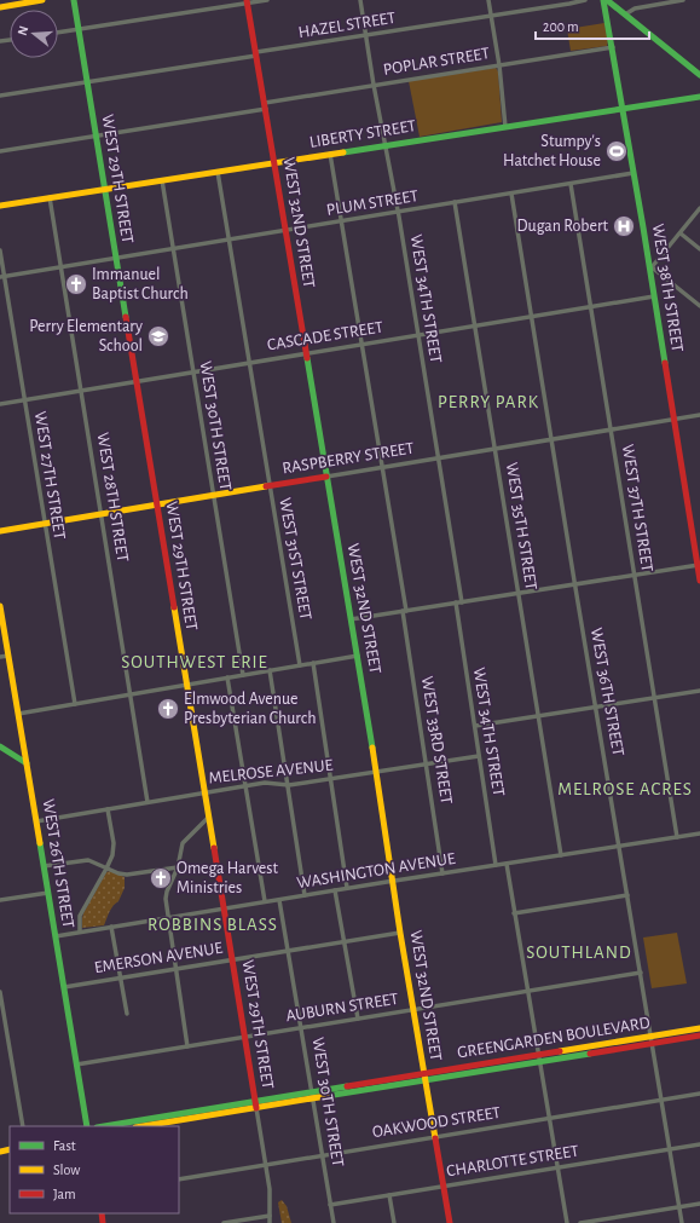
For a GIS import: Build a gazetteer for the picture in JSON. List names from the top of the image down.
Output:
{
  "streets": {
    "street": [
      "HAZEL STREET",
      "POPLAR STREET",
      "LIBERTY STREET",
      "WEST 29TH STREET",
      "PLUM STREET",
      "WEST 32ND STREET",
      "WEST 38TH STREET",
      "WEST 34TH STREET",
      "CASCADE STREET",
      "WEST 30TH STREET",
      "RASPBERRY STREET",
      "WEST 27TH STREET",
      "WEST 28TH STREET",
      "WEST 37TH STREET",
      "WEST 35TH STREET",
      "WEST 31ST STREET",
      "WEST 36TH STREET",
      "WEST 33RD STREET",
      "MELROSE AVENUE",
      "WEST 26TH STREET",
      "WASHINGTON AVENUE",
      "EMERSON AVENUE",
      "AUBURN STREET",
      "GREENGARDEN BOULEVARD",
      "OAKWOOD STREET",
      "CHARLOTTE STREET"
    ]
  },
  "crossings": [
    ["HAZEL STREET", "WEST 29TH STREET"],
    ["HAZEL STREET", "WEST 32ND STREET"],
    ["HAZEL STREET", "WEST 34TH STREET"],
    ["POPLAR STREET", "WEST 29TH STREET"],
    ["POPLAR STREET", "WEST 32ND STREET"],
    ["POPLAR STREET", "WEST 38TH STREET"],
    ["POPLAR STREET", "WEST 34TH STREET"],
    ["LIBERTY STREET", "WEST 29TH STREET"],
    ["LIBERTY STREET", "WEST 32ND STREET"],
    ["LIBERTY STREET", "WEST 38TH STREET"],
    ["LIBERTY STREET", "WEST 34TH STREET"],
    ["LIBERTY STREET", "WEST 30TH STREET"],
    ["LIBERTY STREET", "WEST 28TH STREET"],
    ["LIBERTY STREET", "WEST 31ST STREET"],
    ["LIBERTY STREET", "WEST 33RD STREET"],
    ["WEST 29TH STREET", "PLUM STREET"],
    ["WEST 29TH STREET", "CASCADE STREET"],
    ["WEST 29TH STREET", "RASPBERRY STREET"],
    ["WEST 29TH STREET", "MELROSE AVENUE"],
    ["WEST 29TH STREET", "WASHINGTON AVENUE"],
    ["WEST 29TH STREET", "EMERSON AVENUE"],
    ["WEST 29TH STREET", "AUBURN STREET"],
    ["WEST 29TH STREET", "GREENGARDEN BOULEVARD"],
    ["WEST 29TH STREET", "OAKWOOD STREET"],
    ["PLUM STREET", "WEST 32ND STREET"],
    ["PLUM STREET", "WEST 38TH STREET"],
    ["PLUM STREET", "WEST 34TH STREET"],
    ["PLUM STREET", "WEST 30TH STREET"],
    ["PLUM STREET", "WEST 27TH STREET"],
    ["PLUM STREET", "WEST 28TH STREET"],
    ["PLUM STREET", "WEST 37TH STREET"],
    ["PLUM STREET", "WEST 35TH STREET"],
    ["PLUM STREET", "WEST 31ST STREET"],
    ["PLUM STREET", "WEST 36TH STREET"],
    ["PLUM STREET", "WEST 33RD STREET"],
    ["WEST 32ND STREET", "CASCADE STREET"],
    ["WEST 32ND STREET", "RASPBERRY STREET"],
    ["WEST 32ND STREET", "MELROSE AVENUE"],
    ["WEST 32ND STREET", "WASHINGTON AVENUE"],
    ["WEST 32ND STREET", "EMERSON AVENUE"],
    ["WEST 32ND STREET", "AUBURN STREET"],
    ["WEST 32ND STREET", "GREENGARDEN BOULEVARD"],
    ["WEST 32ND STREET", "OAKWOOD STREET"],
    ["WEST 32ND STREET", "CHARLOTTE STREET"],
    ["WEST 38TH STREET", "CASCADE STREET"],
    ["WEST 38TH STREET", "RASPBERRY STREET"],
    ["WEST 34TH STREET", "CASCADE STREET"],
    ["WEST 34TH STREET", "RASPBERRY STREET"],
    ["WEST 34TH STREET", "MELROSE AVENUE"],
    ["WEST 34TH STREET", "WASHINGTON AVENUE"],
    ["CASCADE STREET", "WEST 30TH STREET"],
    ["CASCADE STREET", "WEST 27TH STREET"],
    ["CASCADE STREET", "WEST 28TH STREET"],
    ["CASCADE STREET", "WEST 37TH STREET"],
    ["CASCADE STREET", "WEST 35TH STREET"],
    ["CASCADE STREET", "WEST 31ST STREET"],
    ["CASCADE STREET", "WEST 36TH STREET"],
    ["CASCADE STREET", "WEST 33RD STREET"],
    ["WEST 30TH STREET", "RASPBERRY STREET"],
    ["WEST 30TH STREET", "WASHINGTON AVENUE"],
    ["WEST 30TH STREET", "EMERSON AVENUE"],
    ["WEST 30TH STREET", "AUBURN STREET"],
    ["WEST 30TH STREET", "GREENGARDEN BOULEVARD"],
    ["WEST 30TH STREET", "OAKWOOD STREET"],
    ["WEST 30TH STREET", "CHARLOTTE STREET"],
    ["RASPBERRY STREET", "WEST 27TH STREET"],
    ["RASPBERRY STREET", "WEST 28TH STREET"],
    ["RASPBERRY STREET", "WEST 37TH STREET"],
    ["RASPBERRY STREET", "WEST 35TH STREET"],
    ["RASPBERRY STREET", "WEST 31ST STREET"],
    ["RASPBERRY STREET", "WEST 36TH STREET"],
    ["RASPBERRY STREET", "WEST 33RD STREET"],
    ["WEST 28TH STREET", "MELROSE AVENUE"],
    ["WEST 37TH STREET", "WASHINGTON AVENUE"],
    ["WEST 35TH STREET", "WASHINGTON AVENUE"],
    ["WEST 36TH STREET", "WASHINGTON AVENUE"],
    ["WEST 36TH STREET", "AUBURN STREET"],
    ["WEST 36TH STREET", "GREENGARDEN BOULEVARD"],
    ["WEST 36TH STREET", "OAKWOOD STREET"],
    ["WEST 36TH STREET", "CHARLOTTE STREET"],
    ["WEST 33RD STREET", "MELROSE AVENUE"],
    ["WEST 33RD STREET", "WASHINGTON AVENUE"],
    ["MELROSE AVENUE", "WEST 26TH STREET"],
    ["WEST 26TH STREET", "WASHINGTON AVENUE"],
    ["WEST 26TH STREET", "EMERSON AVENUE"],
    ["WEST 26TH STREET", "AUBURN STREET"]
  ],
  "districts": [
    "PERRY PARK",
    "SOUTHWEST ERIE",
    "MELROSE ACRES",
    "ROBBINS BLASS",
    "SOUTHLAND"
  ],
  "places": {
    "sports": ["Stumpy's Hatchet House"],
    "hospital": ["Dugan Robert"],
    "church": ["Immanuel Baptist Church", "Elmwood Avenue Presbyterian Church", "Omega Harvest Ministries"],
    "school or university": ["Perry Elementary School"]
  },
  "legend": ["Fast", "Slow", "Jam"],
  "scale_bar": "200 m",
  "north": "left"
}
